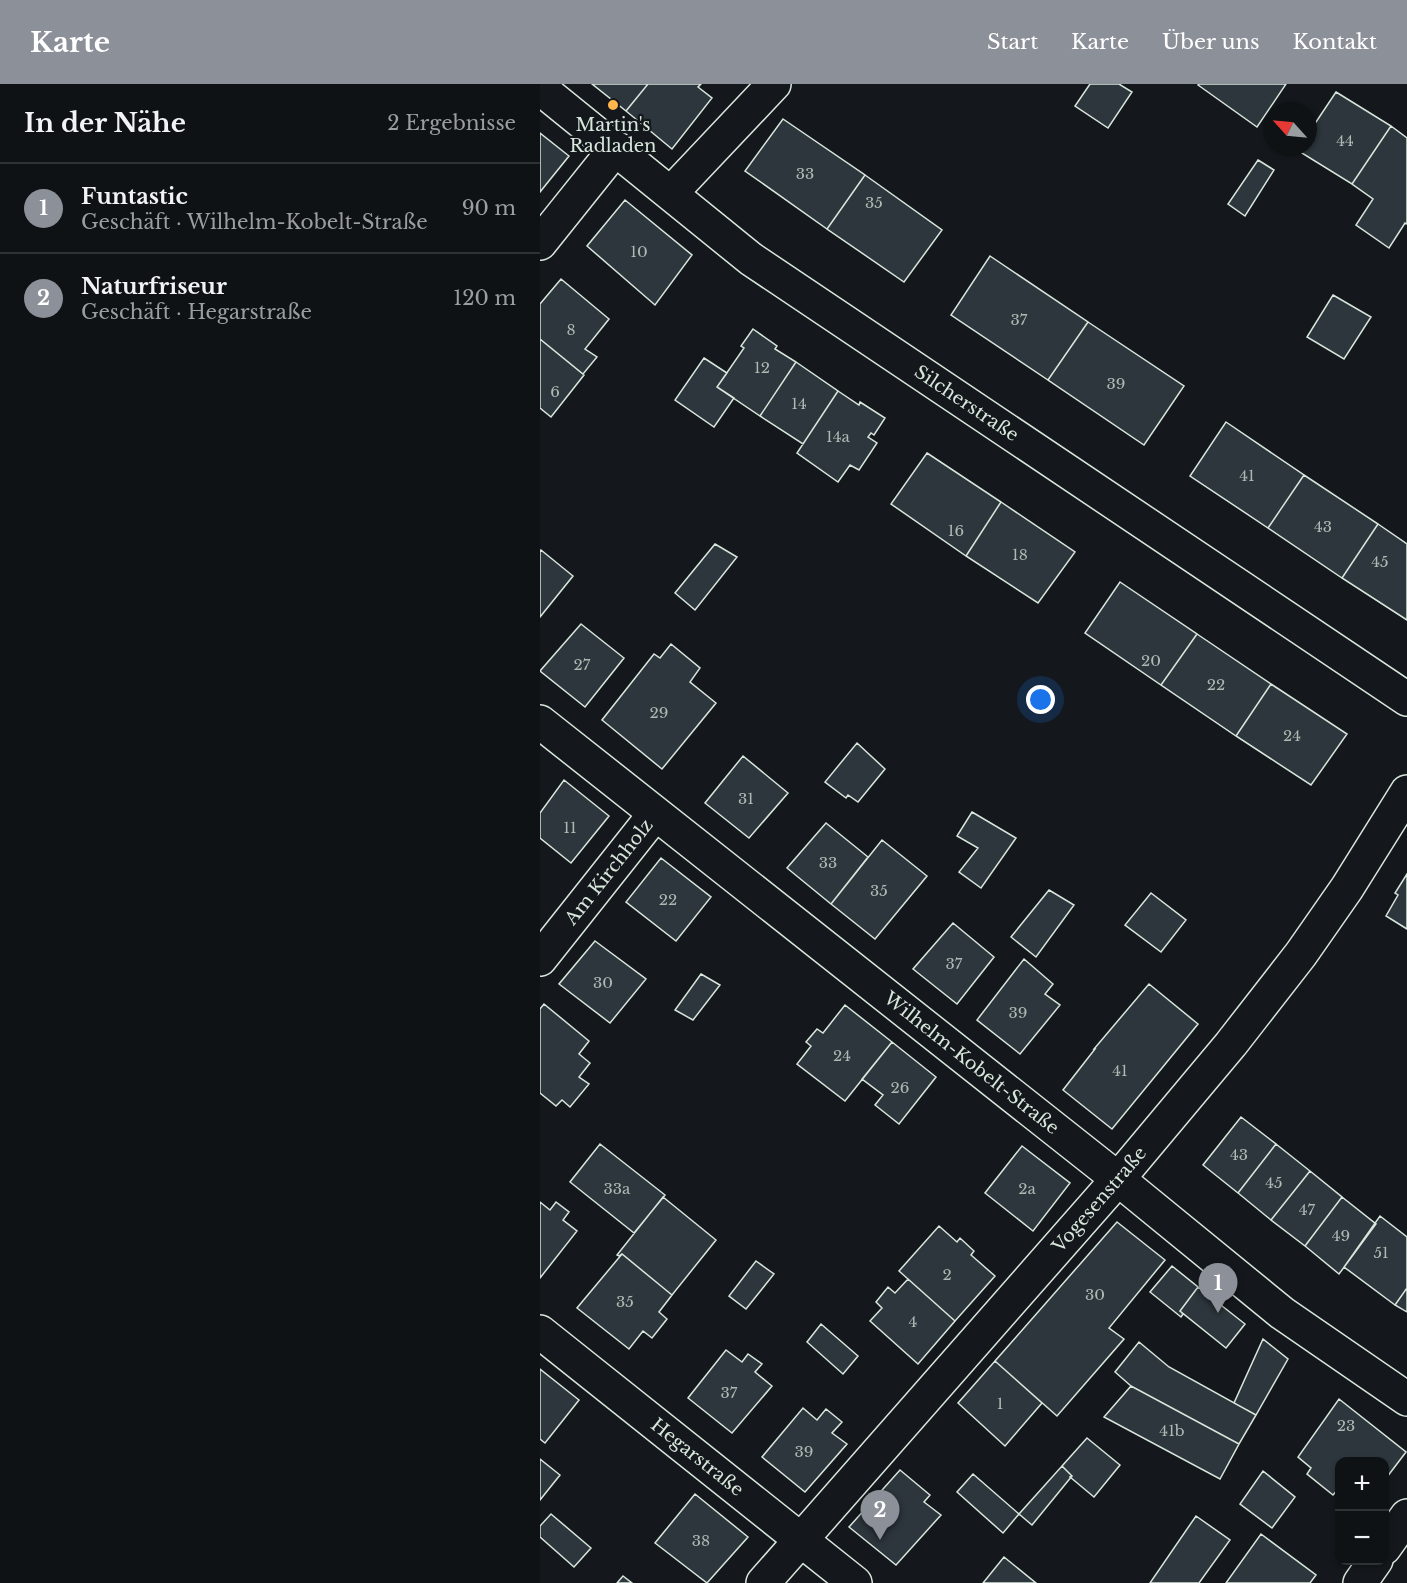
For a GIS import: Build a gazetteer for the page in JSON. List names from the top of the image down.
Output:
{
  "streets": {
    "street": [
      "Silcherstraße",
      "Am Kirchholz",
      "Wilhelm-Kobelt-Straße",
      "Vogesenstraße",
      "Hegarstraße"
    ]
  },
  "crossings": [
    ["Am Kirchholz", "Wilhelm-Kobelt-Straße"],
    ["Wilhelm-Kobelt-Straße", "Vogesenstraße"],
    ["Vogesenstraße", "Hegarstraße"]
  ],
  "places": ["Martin's Radladen"],
  "house_numbers": [
    "44",
    "33",
    "35",
    "10",
    "37",
    "8",
    "12",
    "39",
    "6",
    "14",
    "14a",
    "41",
    "43",
    "16",
    "18",
    "45",
    "20",
    "27",
    "22",
    "29",
    "24",
    "31",
    "11",
    "33",
    "35",
    "22",
    "37",
    "30",
    "39",
    "24",
    "41",
    "26",
    "43",
    "45",
    "33a",
    "2a",
    "47",
    "49",
    "51",
    "2",
    "30",
    "35",
    "4",
    "37",
    "1",
    "23",
    "41b",
    "39",
    "38"
  ],
  "north": "top left",
  "page": {
    "header": "Karte",
    "nav": [
      "Start",
      "Karte",
      "Über uns",
      "Kontakt"
    ],
    "heading": ["In der Nähe", "2 Ergebnisse"],
    "list": [
      {
        "mark": "1",
        "name": "Funtastic",
        "note": "Geschäft · Wilhelm-Kobelt-Straße",
        "value": "90 m"
      },
      {
        "mark": "2",
        "name": "Naturfriseur",
        "note": "Geschäft · Hegarstraße",
        "value": "120 m"
      }
    ],
    "pins": ["1", "2"],
    "map_buttons": ["+", "−"]
  }
}
